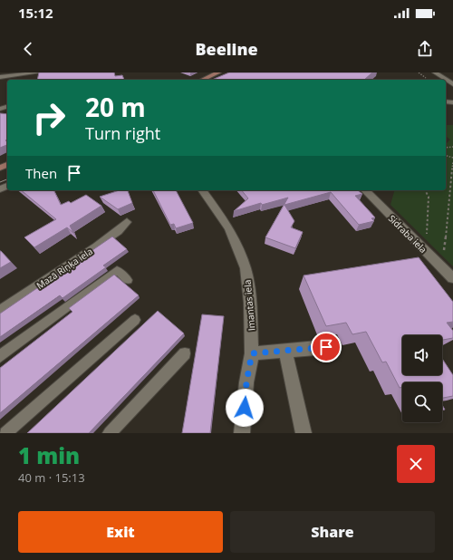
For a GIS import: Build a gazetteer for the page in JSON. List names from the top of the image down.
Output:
{
  "streets": {
    "street": ["Sidraba iela", "Mazā Riņķa iela", "Imantas iela"]
  },
  "page": {
    "status": "15:12",
    "header": "Beeline",
    "turn": ["20 m", "Turn right"],
    "then": "Then",
    "heading": ["1 min", "40 m · 15:13"],
    "buttons": ["Exit", "Share"]
  }
}
